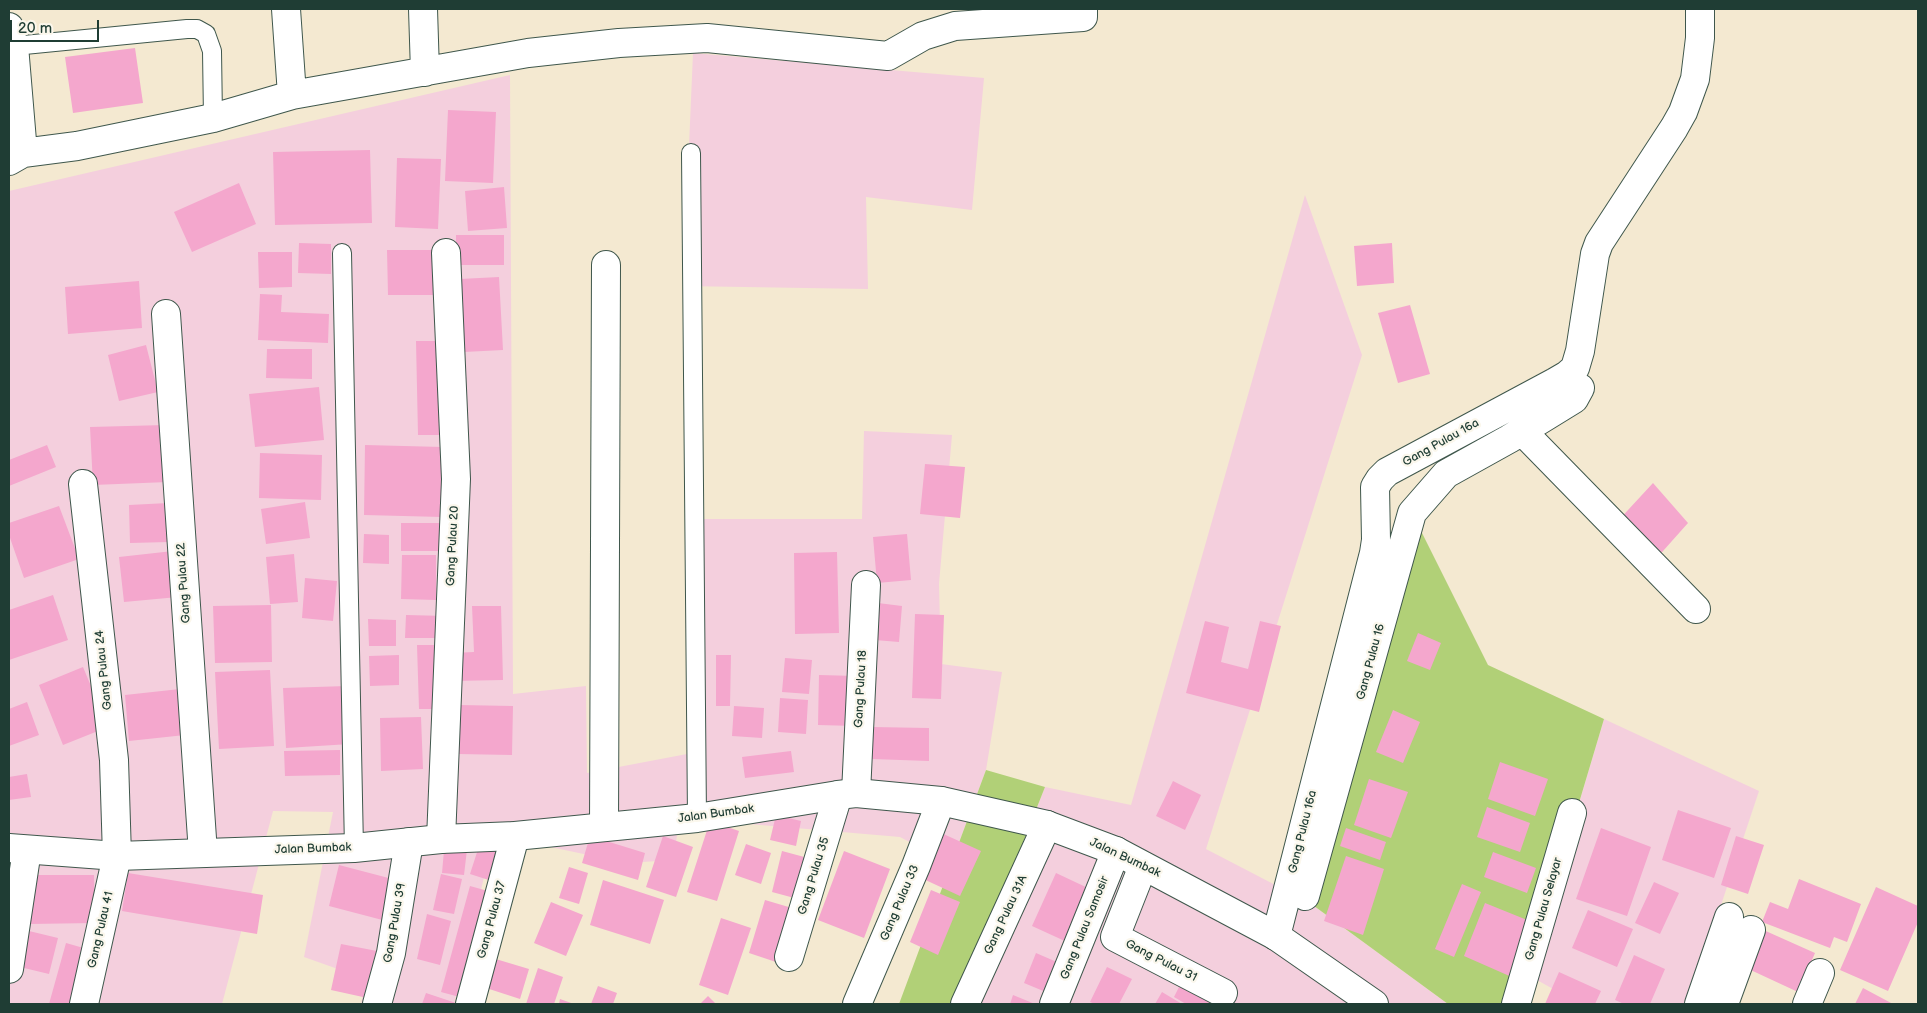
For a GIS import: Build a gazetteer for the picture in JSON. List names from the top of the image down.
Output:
{
  "streets": {
    "street": [
      "Gang Pulau 16a",
      "Gang Pulau 20",
      "Gang Pulau 22",
      "Gang Pulau 16",
      "Gang Pulau 24",
      "Gang Pulau 18",
      "Jalan Bumbak",
      "Gang Pulau 35",
      "Gang Pulau 33",
      "Gang Pulau Selayar",
      "Gang Pulau 31A",
      "Gang Pulau 37",
      "Gang Pulau 39",
      "Gang Pulau Samosir",
      "Gang Pulau 41",
      "Gang Pulau 31"
    ]
  },
  "crossings": [
    ["Gang Pulau 16a", "Gang Pulau 16"],
    ["Gang Pulau 16a", "Jalan Bumbak"],
    ["Gang Pulau 20", "Jalan Bumbak"],
    ["Gang Pulau 22", "Jalan Bumbak"],
    ["Gang Pulau 16", "Jalan Bumbak"],
    ["Gang Pulau 24", "Jalan Bumbak"],
    ["Gang Pulau 24", "Gang Pulau 41"],
    ["Gang Pulau 18", "Jalan Bumbak"],
    ["Gang Pulau 18", "Gang Pulau 35"],
    ["Jalan Bumbak", "Gang Pulau 35"],
    ["Jalan Bumbak", "Gang Pulau 33"],
    ["Jalan Bumbak", "Gang Pulau 31A"],
    ["Jalan Bumbak", "Gang Pulau 37"],
    ["Jalan Bumbak", "Gang Pulau 39"],
    ["Jalan Bumbak", "Gang Pulau Samosir"],
    ["Jalan Bumbak", "Gang Pulau 41"],
    ["Jalan Bumbak", "Gang Pulau 31"]
  ],
  "scale_bar": "20 m"
}
